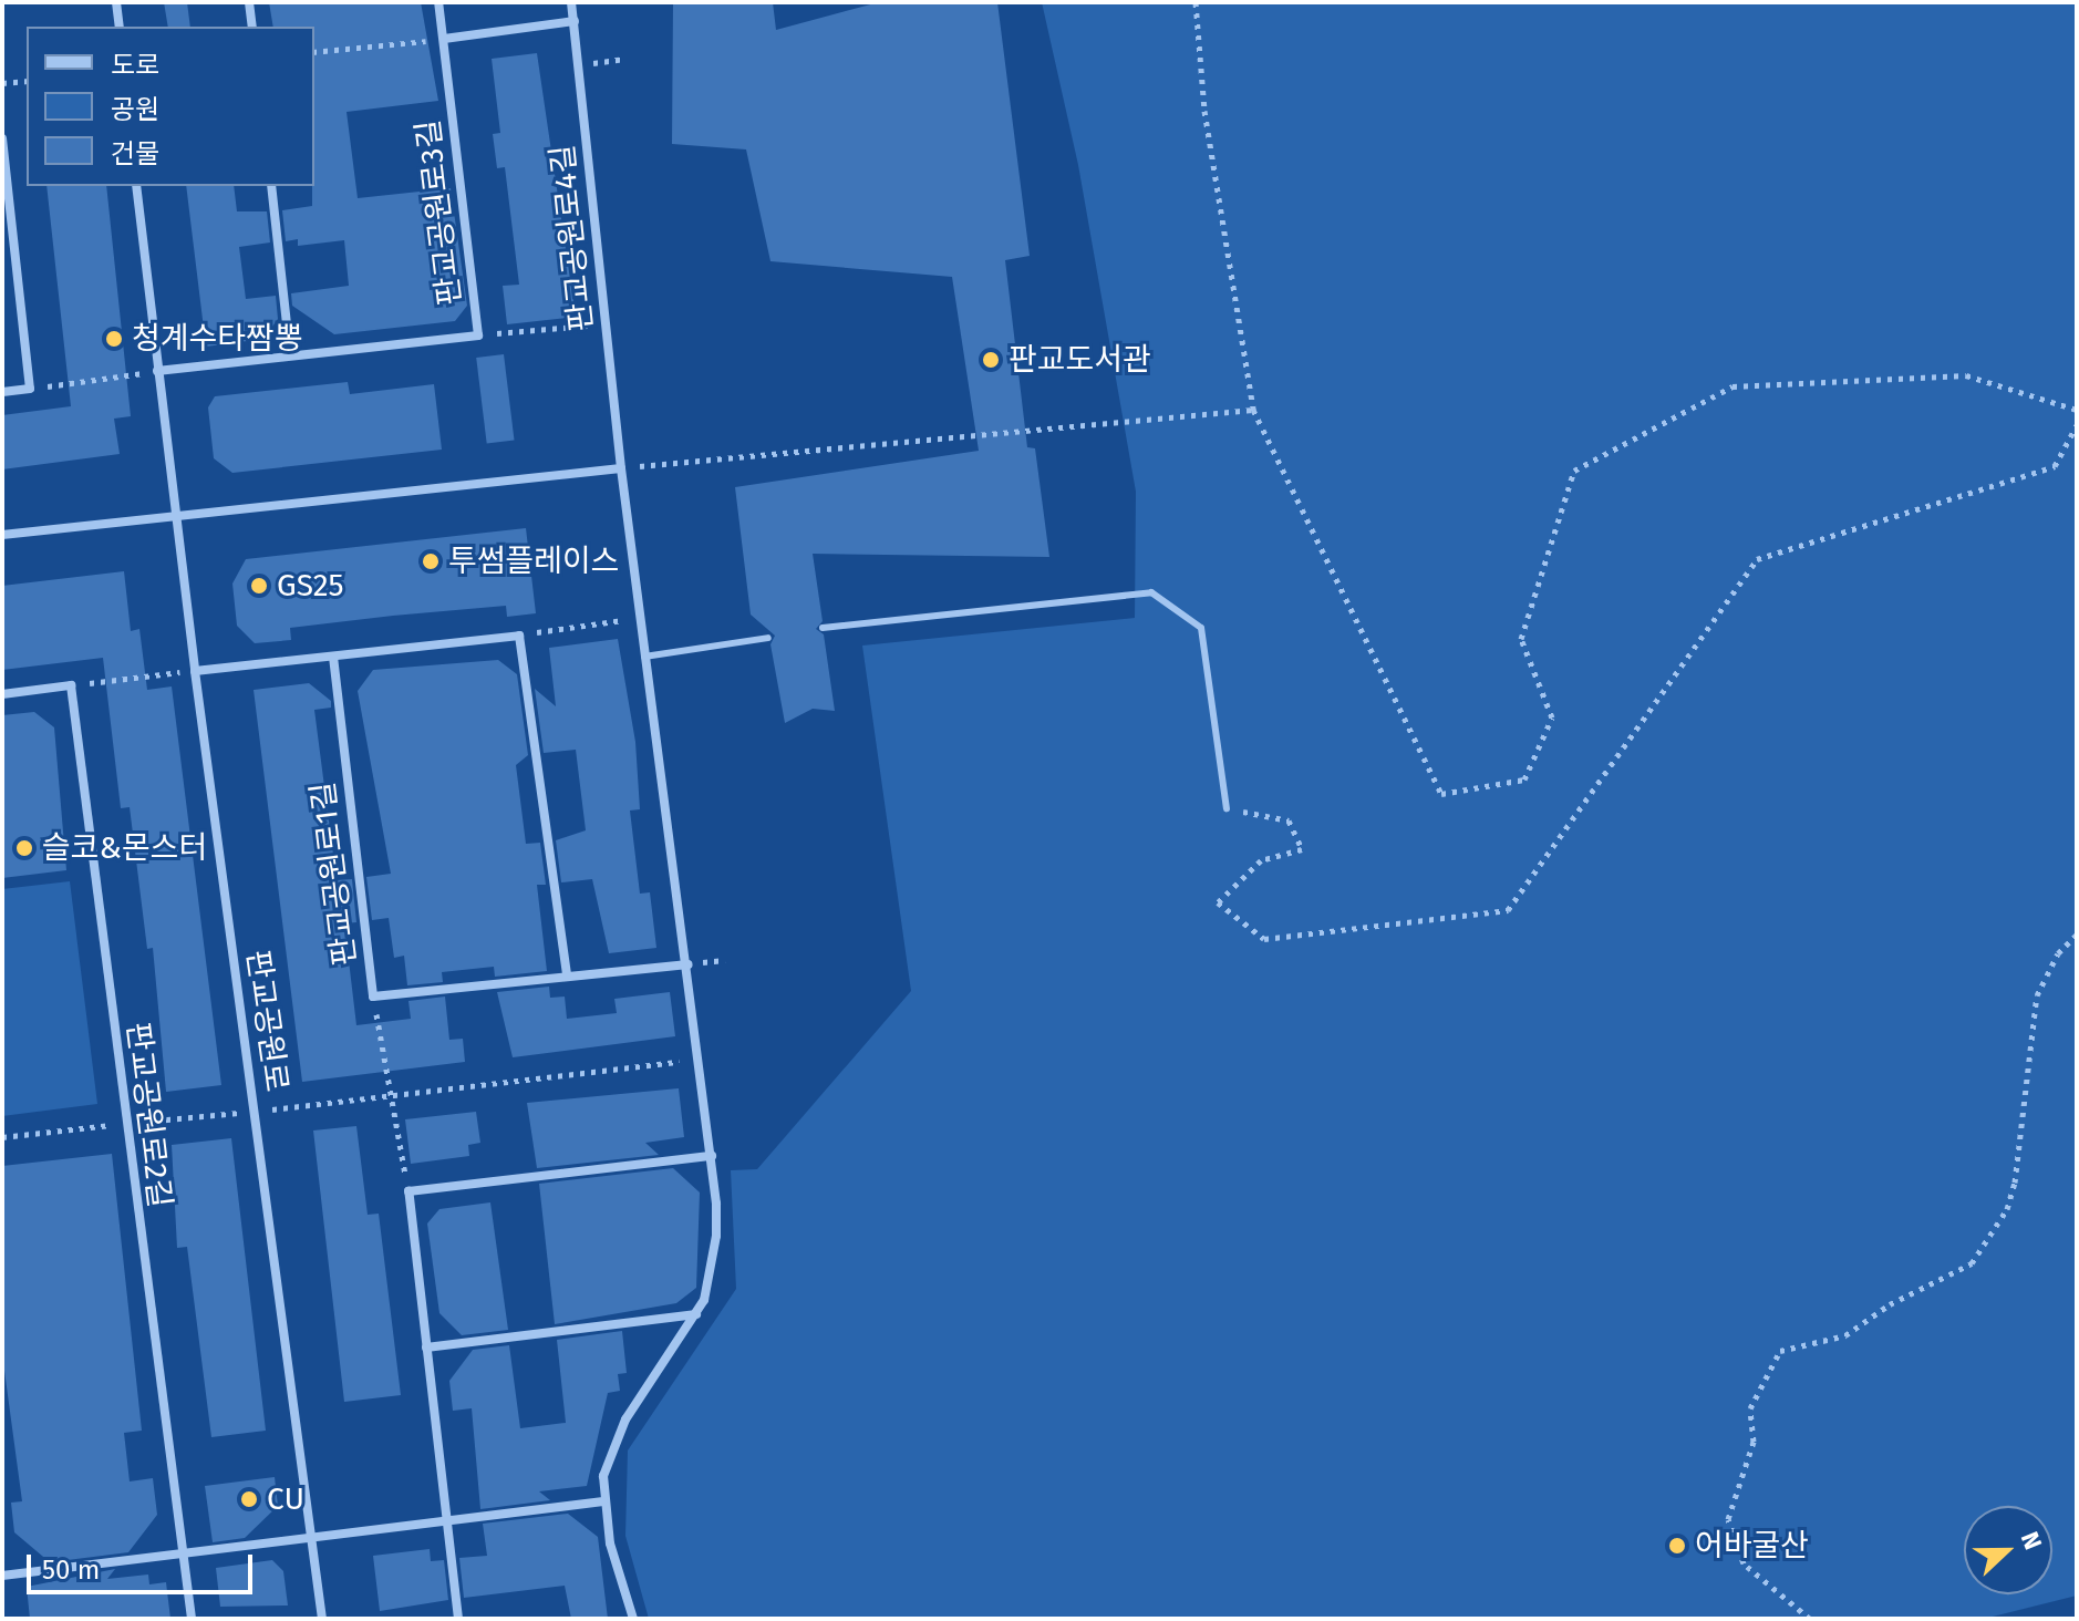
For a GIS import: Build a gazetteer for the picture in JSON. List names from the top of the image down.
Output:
{
  "streets": {
    "street": [
      "판교공원로3길",
      "판교공원로4길",
      "판교공원로1길",
      "판교공원로",
      "판교공원로2길"
    ]
  },
  "crossings": [
    ["판교공원로3길", "판교공원로"]
  ],
  "places": [
    "청계수타짬뽕",
    "판교도서관",
    "투썸플레이스",
    "GS25",
    "슬코&몬스터",
    "CU",
    "어바굴산"
  ],
  "legend": ["도로", "공원", "건물"],
  "scale_bar": "50 m",
  "north": "right"
}
